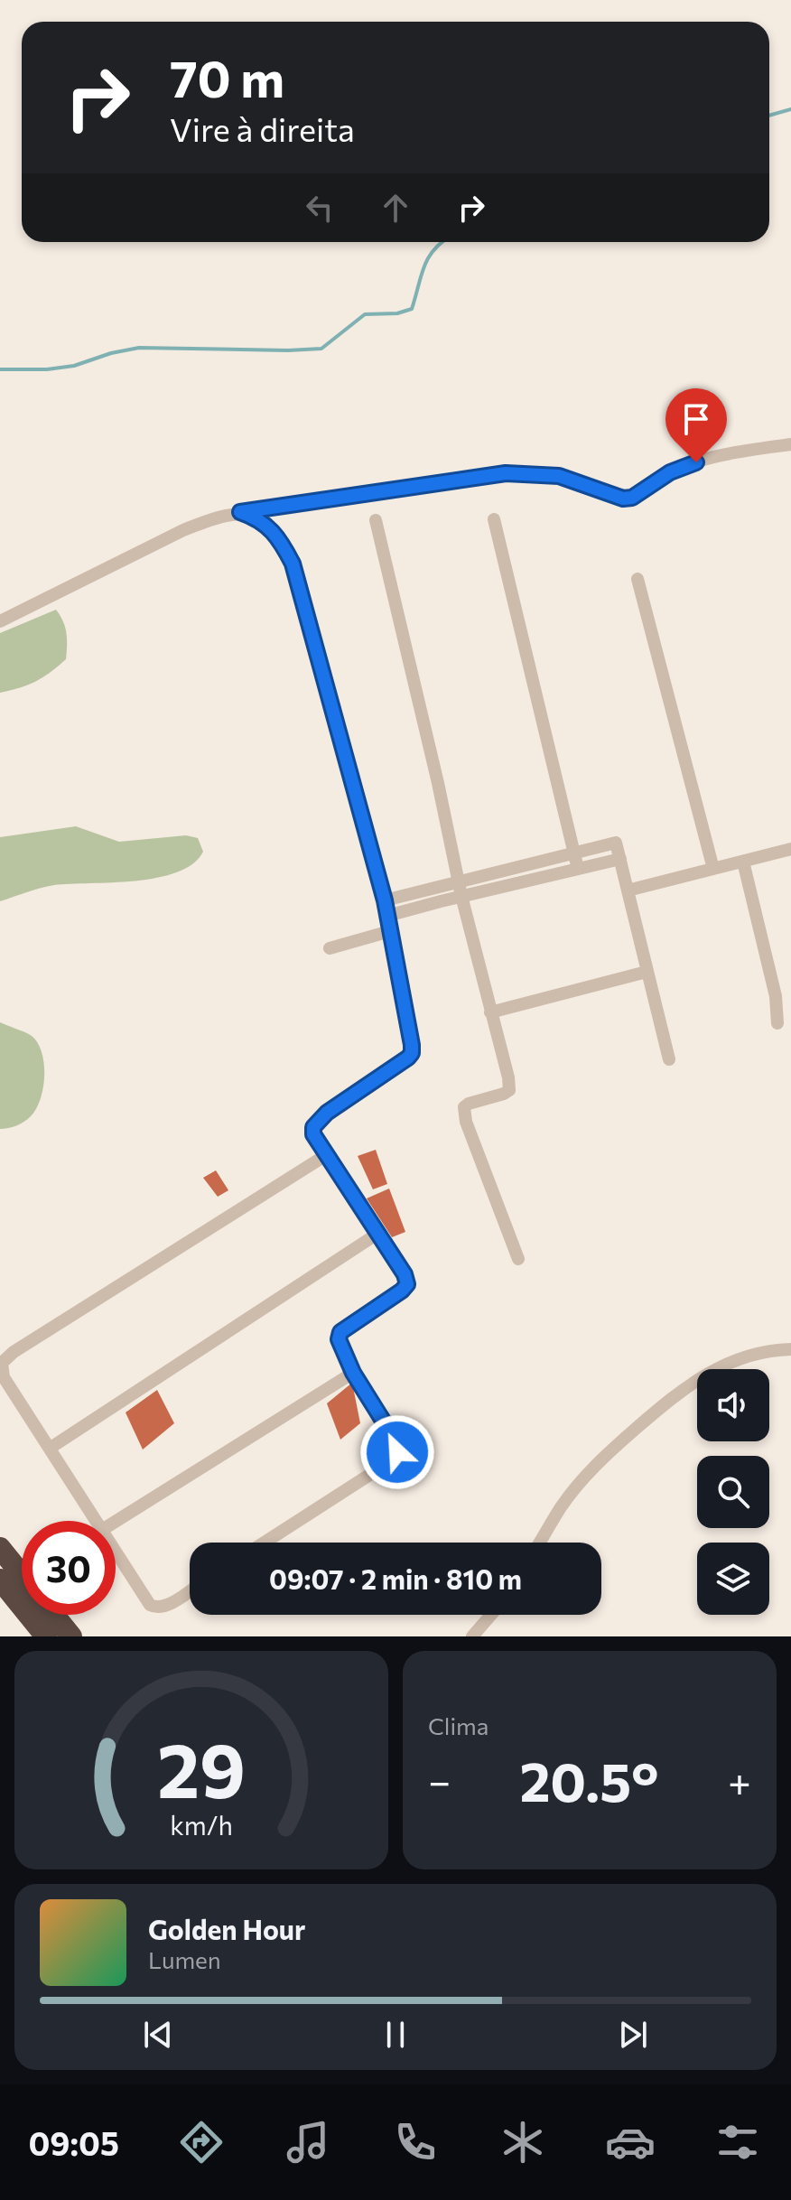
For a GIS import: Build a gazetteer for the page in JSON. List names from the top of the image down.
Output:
{
  "page": {
    "turn": ["70 m", "Vire à direita"],
    "limit": "30",
    "trip": "09:07 · 2 min · 810 m",
    "tile": "Clima",
    "heat": ["−", "20.5°", "+"],
    "song": ["Golden Hour", "Lumen"],
    "tabs": "09:05",
    "gauge": ["29", "km/h"]
  }
}
